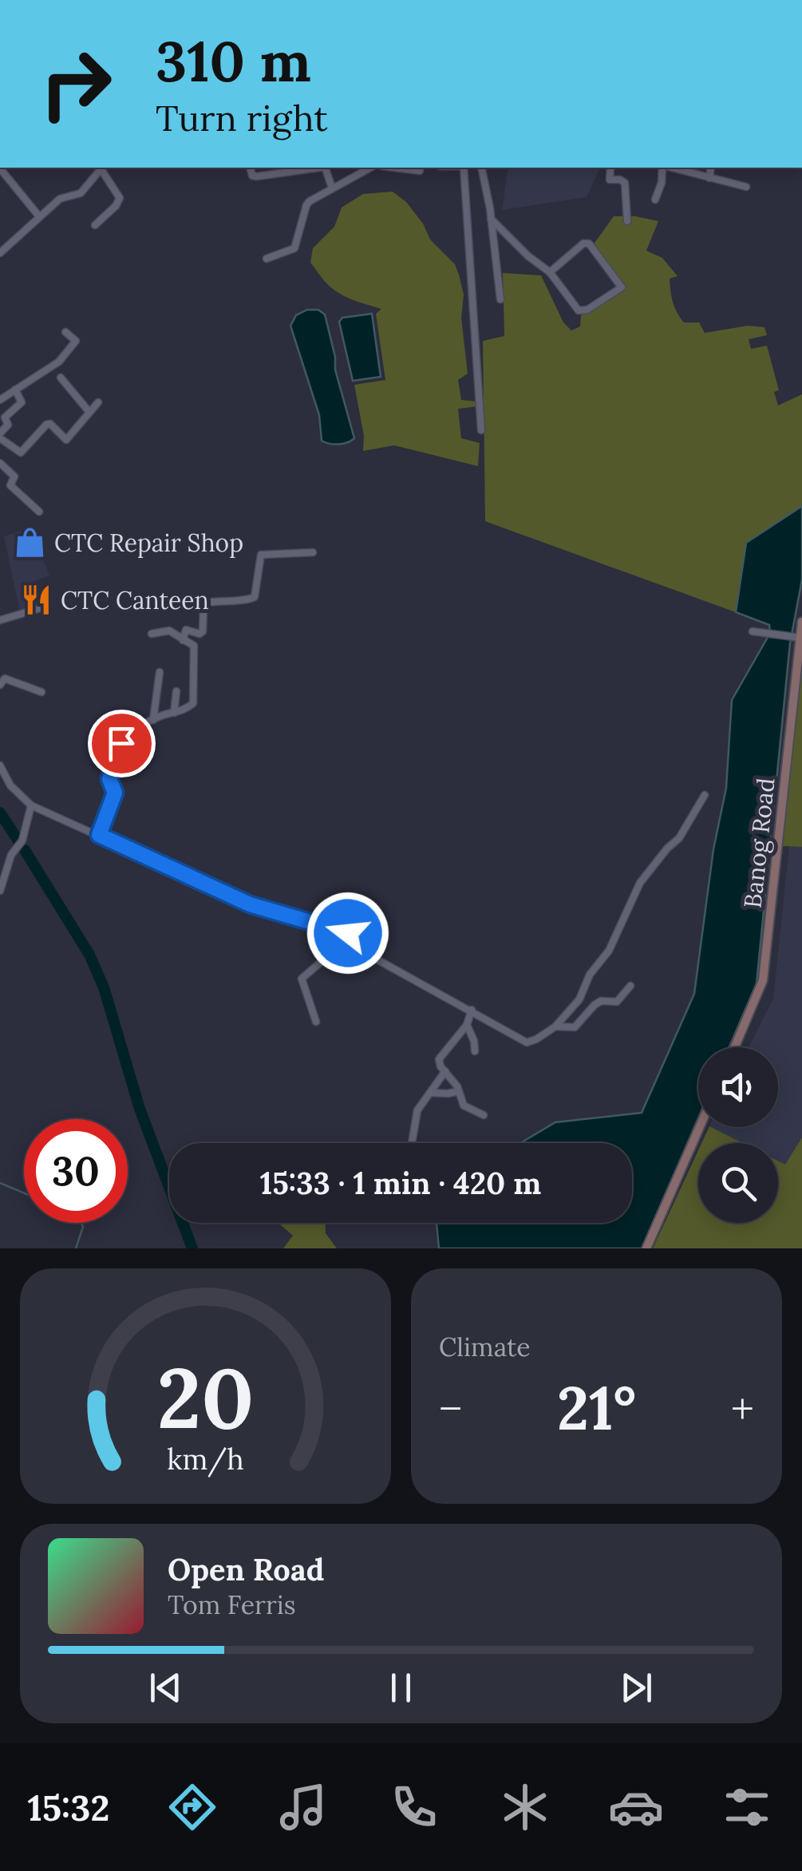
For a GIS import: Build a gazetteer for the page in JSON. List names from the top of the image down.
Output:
{
  "streets": {
    "street": ["Banog Road"]
  },
  "places": {
    "shop": ["CTC Repair Shop"],
    "restaurant": ["CTC Canteen"]
  },
  "page": {
    "turn": ["310 m", "Turn right"],
    "limit": "30",
    "trip": "15:33 · 1 min · 420 m",
    "tile": "Climate",
    "heat": ["−", "21°", "+"],
    "song": ["Open Road", "Tom Ferris"],
    "tabs": "15:32",
    "gauge": ["20", "km/h"]
  }
}
